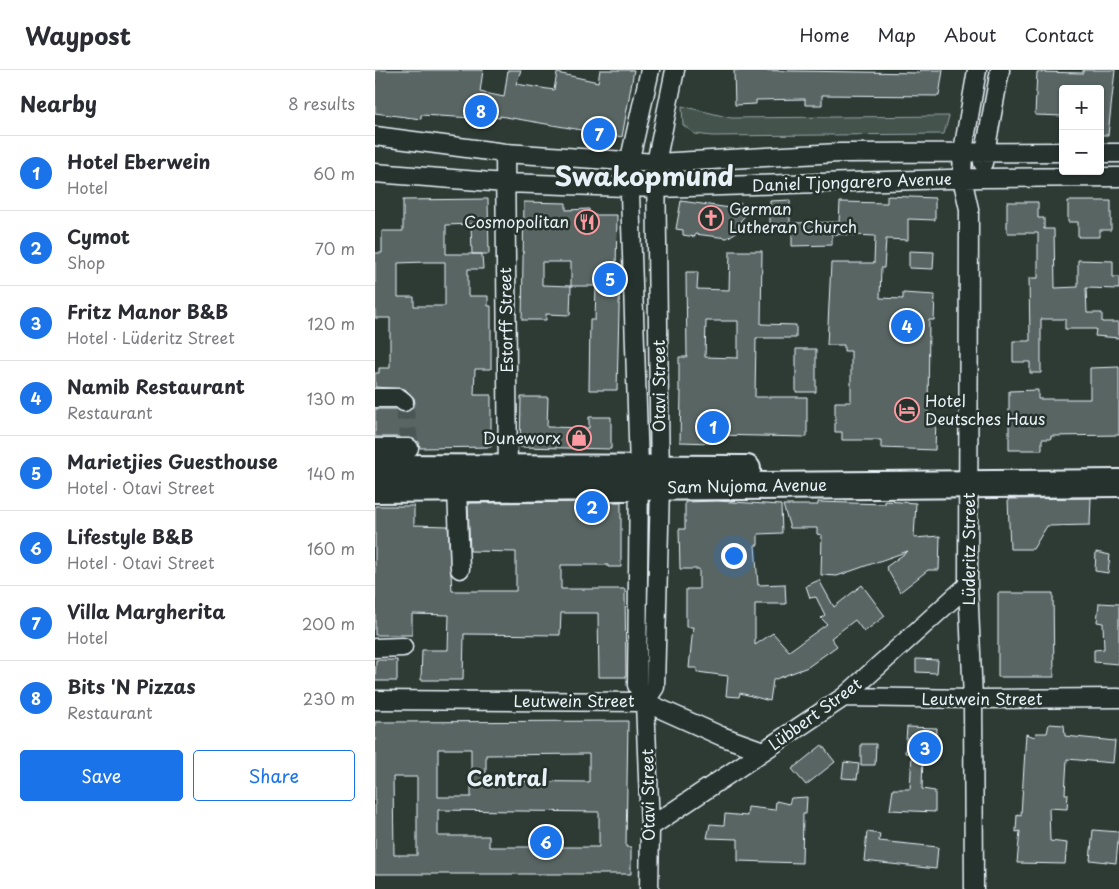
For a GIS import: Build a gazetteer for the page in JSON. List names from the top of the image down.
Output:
{
  "streets": {
    "highway": ["Sam Nujoma Avenue"],
    "street": [
      "Daniel Tjongarero Avenue",
      "Estorff Street",
      "Otavi Street",
      "Lüderitz Street",
      "Leutwein Street",
      "Lübbert Street"
    ]
  },
  "crossings": [
    ["Daniel Tjongarero Avenue", "Estorff Street"],
    ["Daniel Tjongarero Avenue", "Otavi Street"],
    ["Daniel Tjongarero Avenue", "Lüderitz Street"],
    ["Estorff Street", "Sam Nujoma Avenue"],
    ["Otavi Street", "Sam Nujoma Avenue"],
    ["Otavi Street", "Leutwein Street"],
    ["Otavi Street", "Lübbert Street"],
    ["Sam Nujoma Avenue", "Lüderitz Street"],
    ["Lüderitz Street", "Leutwein Street"],
    ["Lüderitz Street", "Lübbert Street"],
    ["Leutwein Street", "Lübbert Street"]
  ],
  "districts": ["Swakopmund", "Central"],
  "places": {
    "church": ["German Lutheran Church"],
    "restaurant": ["Cosmopolitan"],
    "hotel": ["Hotel Deutsches Haus"],
    "shop": ["Duneworx"]
  },
  "page": {
    "header": "Waypost",
    "nav": [
      "Home",
      "Map",
      "About",
      "Contact"
    ],
    "heading": ["Nearby", "8 results"],
    "map_buttons": ["+", "−"],
    "pins": [
      "8",
      "7",
      "5",
      "4",
      "1",
      "2",
      "3",
      "6"
    ],
    "list": [
      {
        "mark": "1",
        "name": "Hotel Eberwein",
        "note": "Hotel",
        "value": "60 m"
      },
      {
        "mark": "2",
        "name": "Cymot",
        "note": "Shop",
        "value": "70 m"
      },
      {
        "mark": "3",
        "name": "Fritz Manor B&B",
        "note": "Hotel · Lüderitz Street",
        "value": "120 m"
      },
      {
        "mark": "4",
        "name": "Namib Restaurant",
        "note": "Restaurant",
        "value": "130 m"
      },
      {
        "mark": "5",
        "name": "Marietjies Guesthouse",
        "note": "Hotel · Otavi Street",
        "value": "140 m"
      },
      {
        "mark": "6",
        "name": "Lifestyle B&B",
        "note": "Hotel · Otavi Street",
        "value": "160 m"
      },
      {
        "mark": "7",
        "name": "Villa Margherita",
        "note": "Hotel",
        "value": "200 m"
      },
      {
        "mark": "8",
        "name": "Bits 'N Pizzas",
        "note": "Restaurant",
        "value": "230 m"
      }
    ],
    "buttons": ["Save", "Share"]
  }
}
